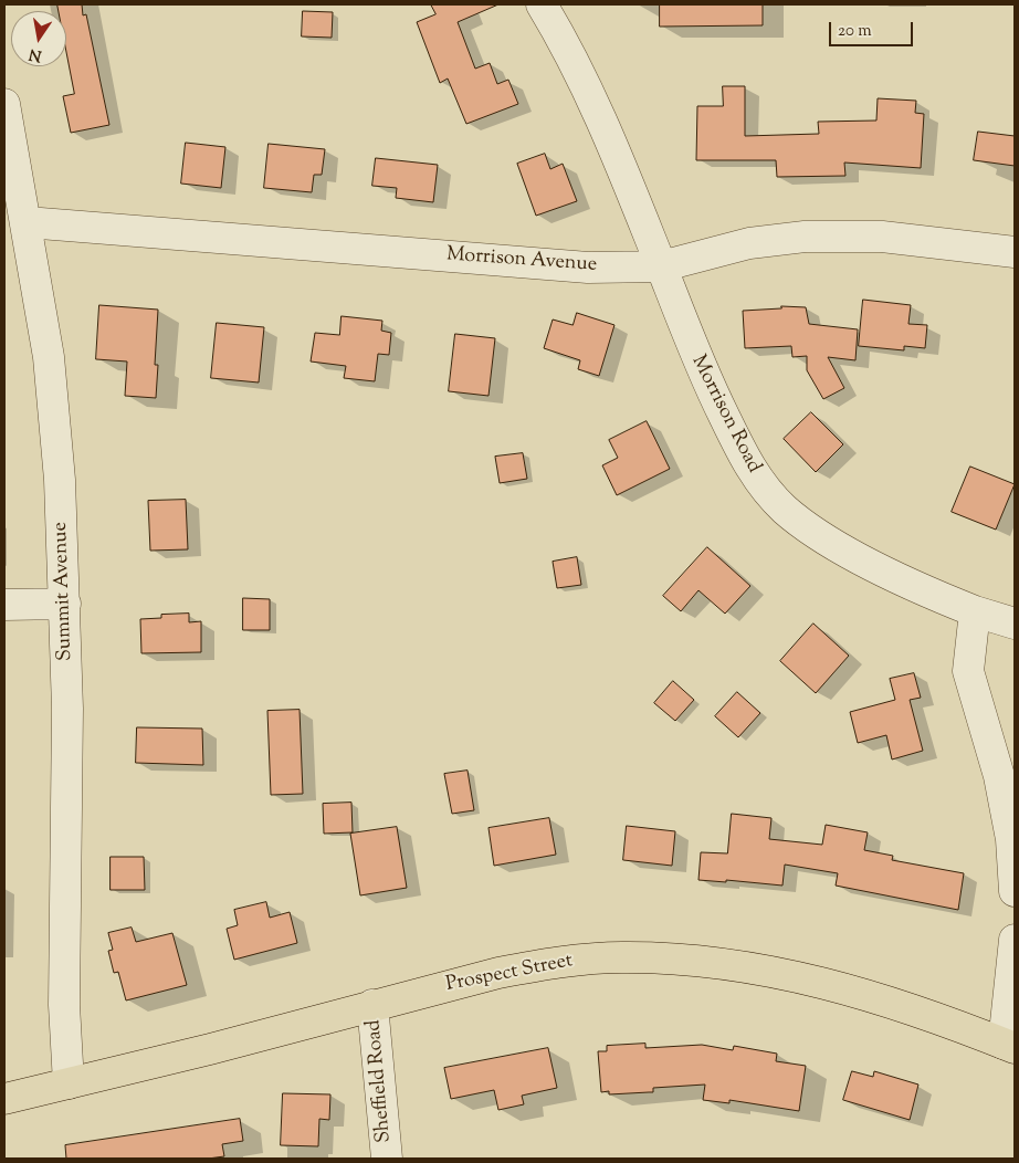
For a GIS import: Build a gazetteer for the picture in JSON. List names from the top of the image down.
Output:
{
  "streets": {
    "main road": ["Prospect Street"],
    "street": [
      "Morrison Avenue",
      "Morrison Road",
      "Summit Avenue",
      "Sheffield Road"
    ]
  },
  "crossings": [
    ["Morrison Avenue", "Morrison Road"],
    ["Morrison Avenue", "Summit Avenue"],
    ["Summit Avenue", "Prospect Street"],
    ["Prospect Street", "Sheffield Road"]
  ],
  "scale_bar": "20 m",
  "north": "bottom"
}
